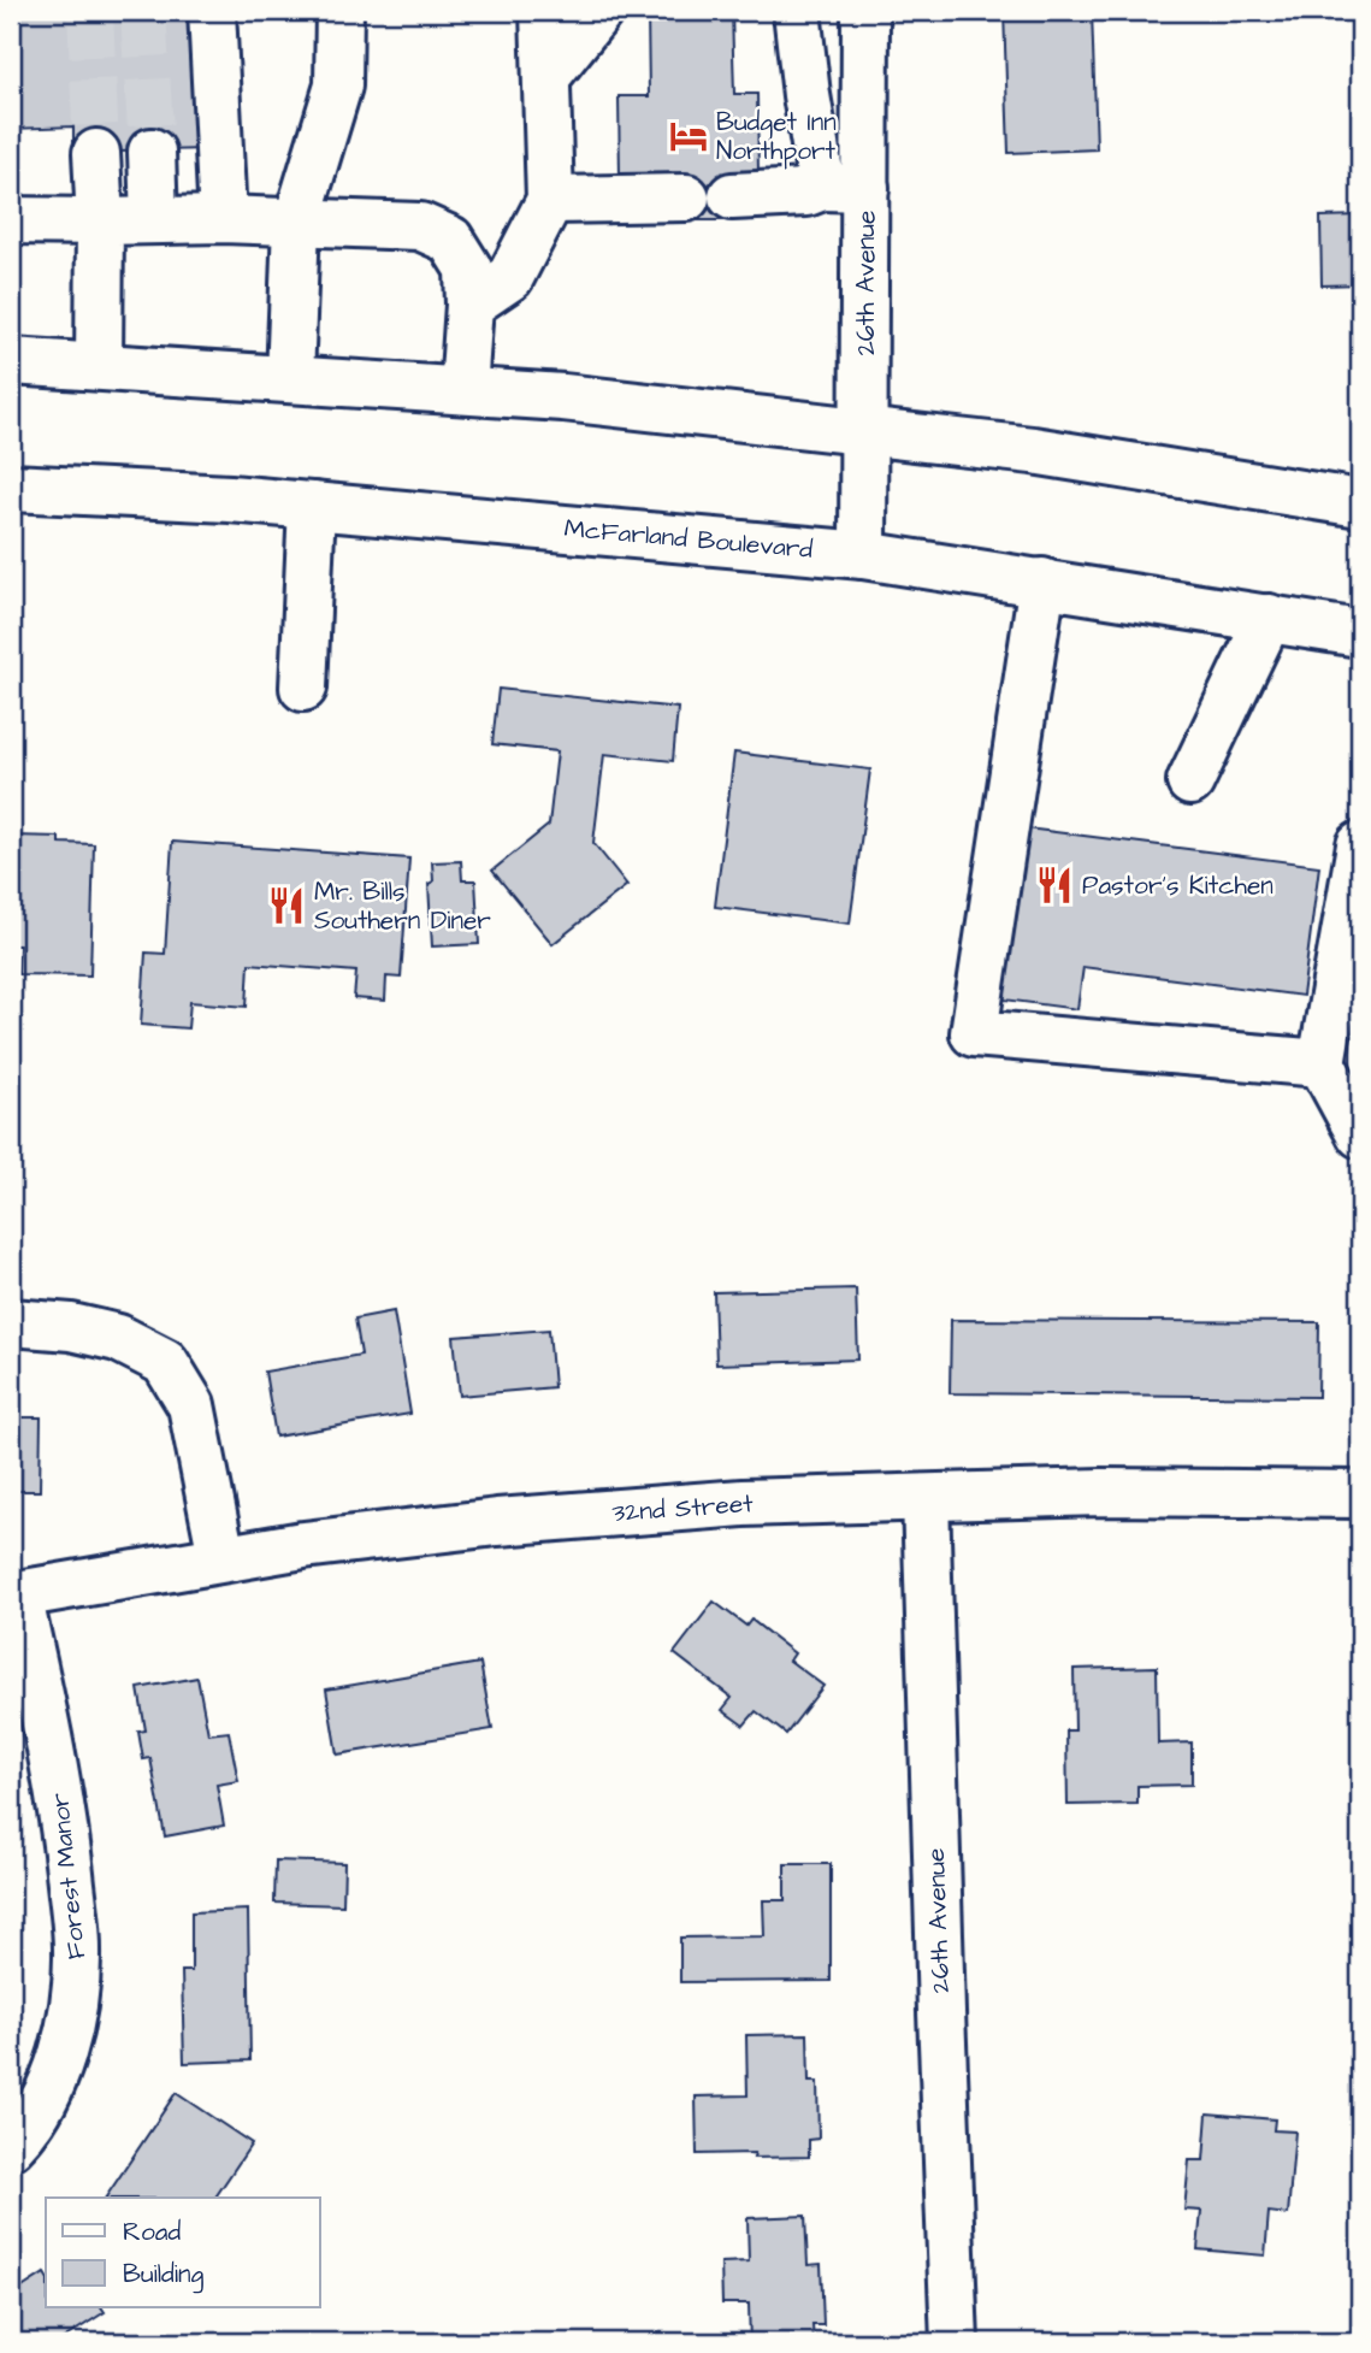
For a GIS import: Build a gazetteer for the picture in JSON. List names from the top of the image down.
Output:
{
  "streets": {
    "main road": [
      "26th Avenue",
      "McFarland Boulevard",
      "32nd Street",
      "Forest Manor"
    ]
  },
  "crossings": [
    ["26th Avenue", "McFarland Boulevard"],
    ["26th Avenue", "32nd Street"],
    ["32nd Street", "Forest Manor"]
  ],
  "places": {
    "hotel": ["Budget Inn Northport"],
    "restaurant": ["Pastor's Kitchen", "Mr. Bills Southern Diner"]
  },
  "legend": ["Road", "Building"]
}
